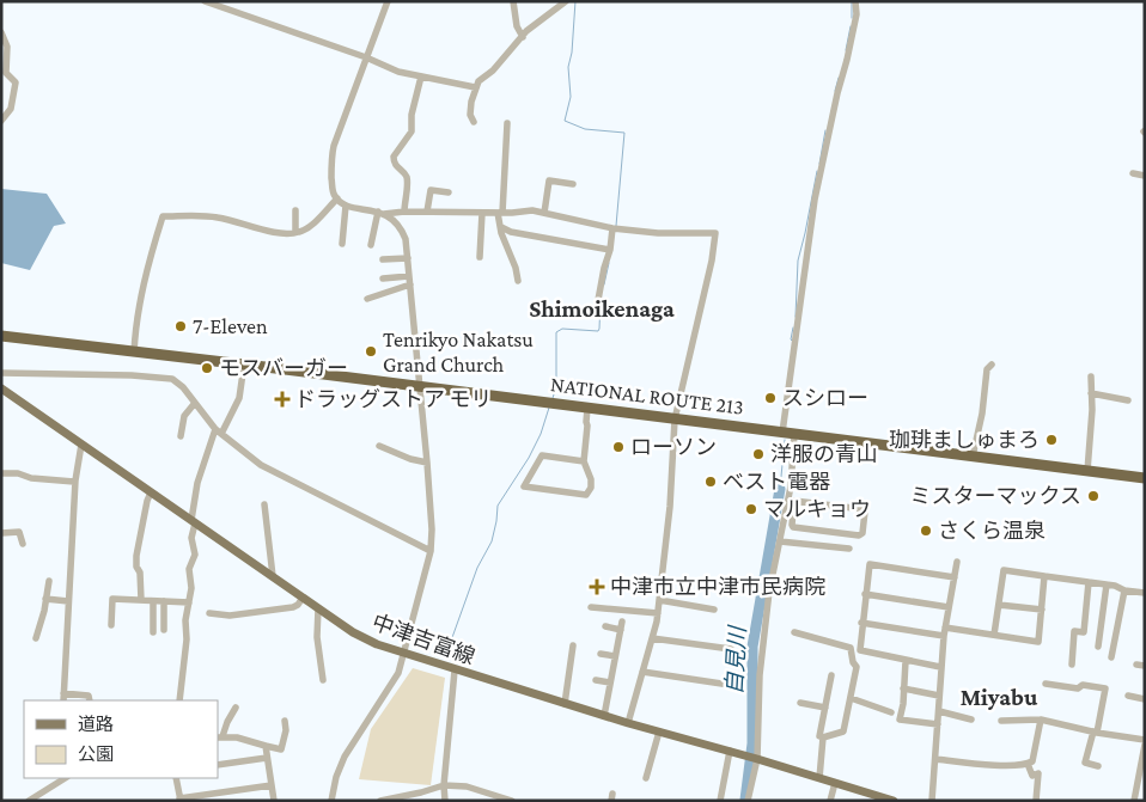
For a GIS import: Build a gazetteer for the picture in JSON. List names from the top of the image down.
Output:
{
  "streets": {
    "highway": ["NATIONAL ROUTE 213"],
    "main road": ["中津吉富線"]
  },
  "districts": ["Shimoikenaga", "Miyabu"],
  "water": ["自見川"],
  "places": {
    "other": [
      "7-Eleven",
      "Tenrikyo Nakatsu Grand Church",
      "モスバーガー",
      "スシロー",
      "珈琲ましゅまろ",
      "ローソン",
      "洋服の青山",
      "ベスト電器",
      "ミスターマックス",
      "マルキョウ",
      "さくら温泉"
    ],
    "health": ["ドラッグストア モリ", "中津市立中津市民病院"]
  },
  "legend": ["道路", "公園"]
}
